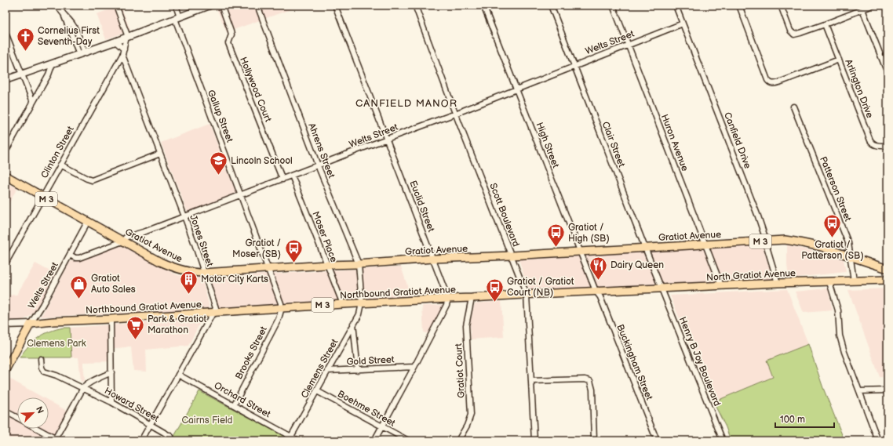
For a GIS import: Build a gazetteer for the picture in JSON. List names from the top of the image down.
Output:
{
  "streets": {
    "main road": [
      "M 3",
      "Gratiot Avenue",
      "North Gratiot Avenue",
      "Northbound Gratiot Avenue"
    ],
    "street": [
      "Welts Street",
      "Arlington Drive",
      "Hollywood Court",
      "Gallup Street",
      "Canfield Drive",
      "Huron Avenue",
      "Clair Street",
      "High Street",
      "Ahrens Street",
      "Clinton Street",
      "Patterson Street",
      "Euclid Street",
      "Scott Boulevard",
      "Moser Place",
      "Jones Street",
      "Brooks Street",
      "Gold Street",
      "Henry B Joy Boulevard",
      "Buckingham Street",
      "Clemens Street",
      "Gratiot Court",
      "Orchard Street",
      "Howard Street",
      "Boehme Street"
    ]
  },
  "crossings": [
    ["Welts Street", "Hollywood Court"],
    ["Welts Street", "Gallup Street"],
    ["Welts Street", "Canfield Drive"],
    ["Welts Street", "Huron Avenue"],
    ["Welts Street", "Clair Street"],
    ["Welts Street", "High Street"],
    ["Welts Street", "Ahrens Street"],
    ["Welts Street", "Euclid Street"],
    ["Welts Street", "Scott Boulevard"],
    ["Welts Street", "Gratiot Avenue"],
    ["Welts Street", "Moser Place"],
    ["Welts Street", "Jones Street"],
    ["Welts Street", "Northbound Gratiot Avenue"],
    ["Gallup Street", "Gratiot Avenue"],
    ["Gallup Street", "Northbound Gratiot Avenue"],
    ["Gallup Street", "Brooks Street"],
    ["Canfield Drive", "Gratiot Avenue"],
    ["Canfield Drive", "North Gratiot Avenue"],
    ["Huron Avenue", "Gratiot Avenue"],
    ["Huron Avenue", "North Gratiot Avenue"],
    ["Clair Street", "Gratiot Avenue"],
    ["Clair Street", "North Gratiot Avenue"],
    ["Clair Street", "Henry B Joy Boulevard"],
    ["High Street", "Gratiot Avenue"],
    ["High Street", "Northbound Gratiot Avenue"],
    ["High Street", "Buckingham Street"],
    ["Ahrens Street", "Gratiot Avenue"],
    ["Ahrens Street", "Northbound Gratiot Avenue"],
    ["Ahrens Street", "Clemens Street"],
    ["Clinton Street", "Gratiot Avenue"],
    ["Clinton Street", "Jones Street"],
    ["Patterson Street", "Gratiot Avenue"],
    ["Patterson Street", "North Gratiot Avenue"],
    ["Euclid Street", "Gratiot Avenue"],
    ["Euclid Street", "Northbound Gratiot Avenue"],
    ["Scott Boulevard", "Gratiot Avenue"],
    ["Scott Boulevard", "Northbound Gratiot Avenue"],
    ["Gratiot Avenue", "Moser Place"],
    ["Gratiot Avenue", "Jones Street"],
    ["Moser Place", "Northbound Gratiot Avenue"],
    ["Jones Street", "Northbound Gratiot Avenue"],
    ["North Gratiot Avenue", "Northbound Gratiot Avenue"],
    ["North Gratiot Avenue", "Henry B Joy Boulevard"],
    ["Northbound Gratiot Avenue", "Brooks Street"],
    ["Northbound Gratiot Avenue", "Buckingham Street"],
    ["Northbound Gratiot Avenue", "Clemens Street"],
    ["Northbound Gratiot Avenue", "Gratiot Court"],
    ["Brooks Street", "Orchard Street"],
    ["Gold Street", "Clemens Street"],
    ["Clemens Street", "Orchard Street"],
    ["Clemens Street", "Boehme Street"]
  ],
  "districts": ["CANFIELD MANOR"],
  "parks": ["Clemens Park", "Cairns Field"],
  "places": {
    "church": ["Cornelius First Seventh-Day"],
    "school or university": ["Lincoln School"],
    "bus stop": [
      "Gratiot / Patterson (SB)",
      "Gratiot / High (SB)",
      "Gratiot / Moser (SB)",
      "Gratiot / Gratiot Court (NB)"
    ],
    "restaurant": ["Dairy Queen"],
    "building": ["Motor City Karts"],
    "shop": ["Gratiot Auto Sales"],
    "supermarket": ["Park & Gratiot Marathon"]
  },
  "scale_bar": "100 m",
  "north": "top right"
}
